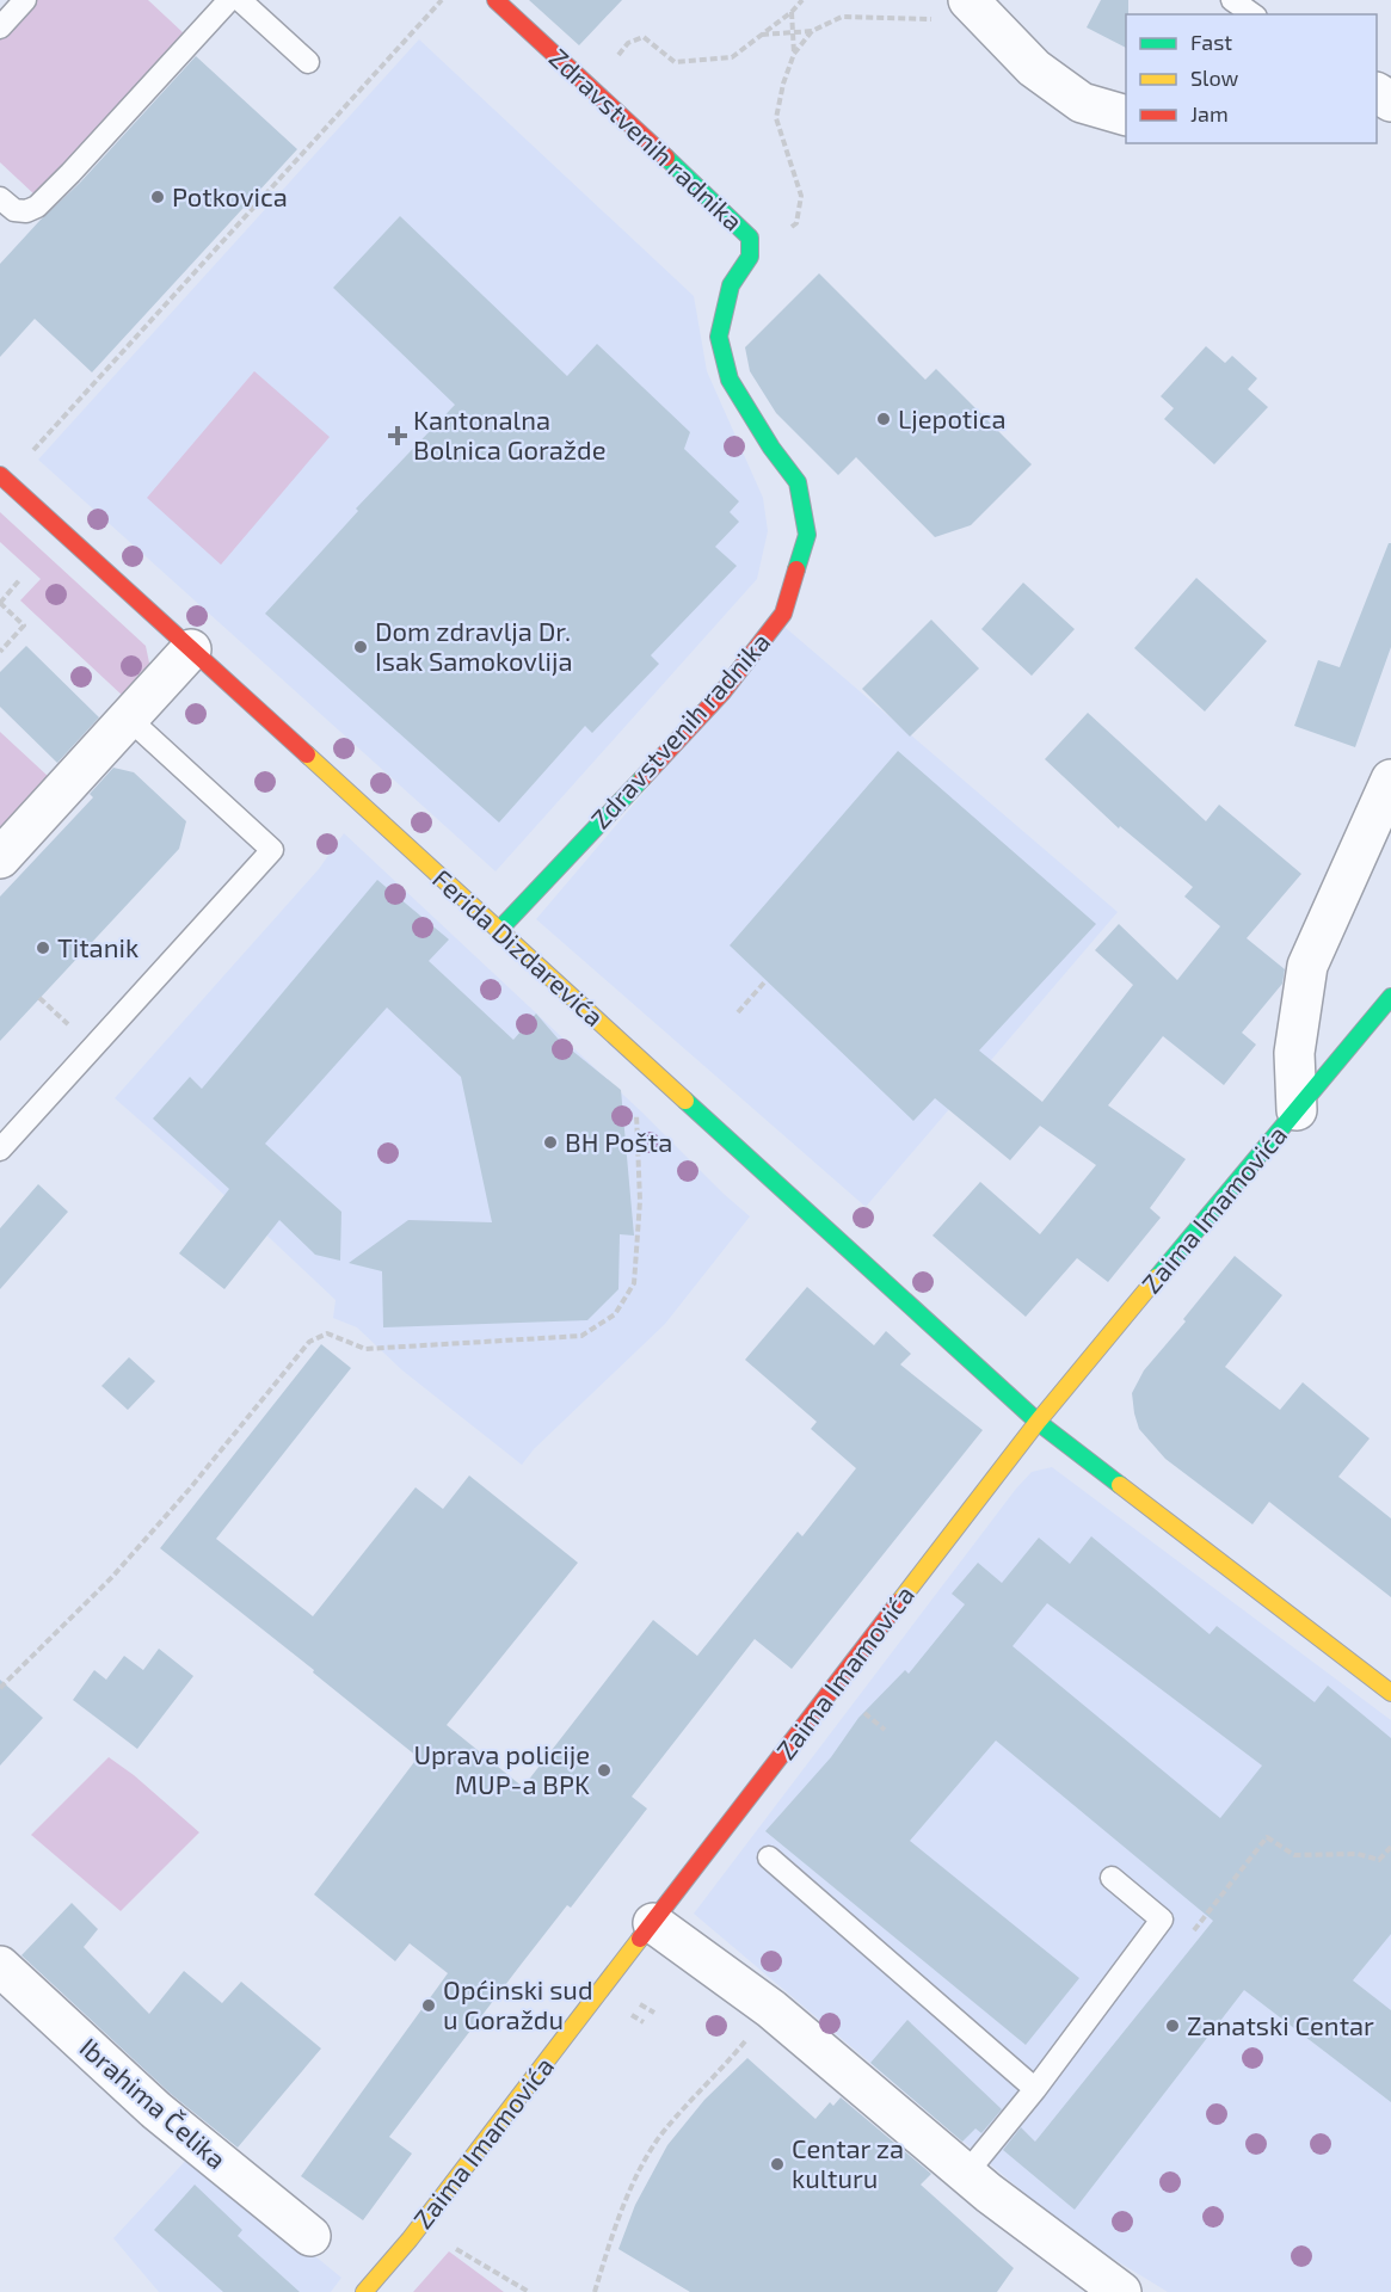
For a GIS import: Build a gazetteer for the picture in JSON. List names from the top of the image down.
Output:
{
  "streets": {
    "street": [
      "Zdravstvenih radnika",
      "Ferida Dizdarevića",
      "Zaima Imamovića",
      "Ibrahima Čelika"
    ]
  },
  "crossings": [
    ["Zdravstvenih radnika", "Ferida Dizdarevića"],
    ["Ferida Dizdarevića", "Zaima Imamovića"]
  ],
  "places": {
    "other": [
      "Potkovica",
      "Ljepotica",
      "Dom zdravlja Dr. Isak Samokovlija",
      "Titanik",
      "BH Pošta",
      "Uprava policije MUP-a BPK",
      "Općinski sud u Goraždu",
      "Zanatski Centar",
      "Centar za kulturu"
    ],
    "health": ["Kantonalna Bolnica Goražde"]
  },
  "legend": ["Fast", "Slow", "Jam"]
}
